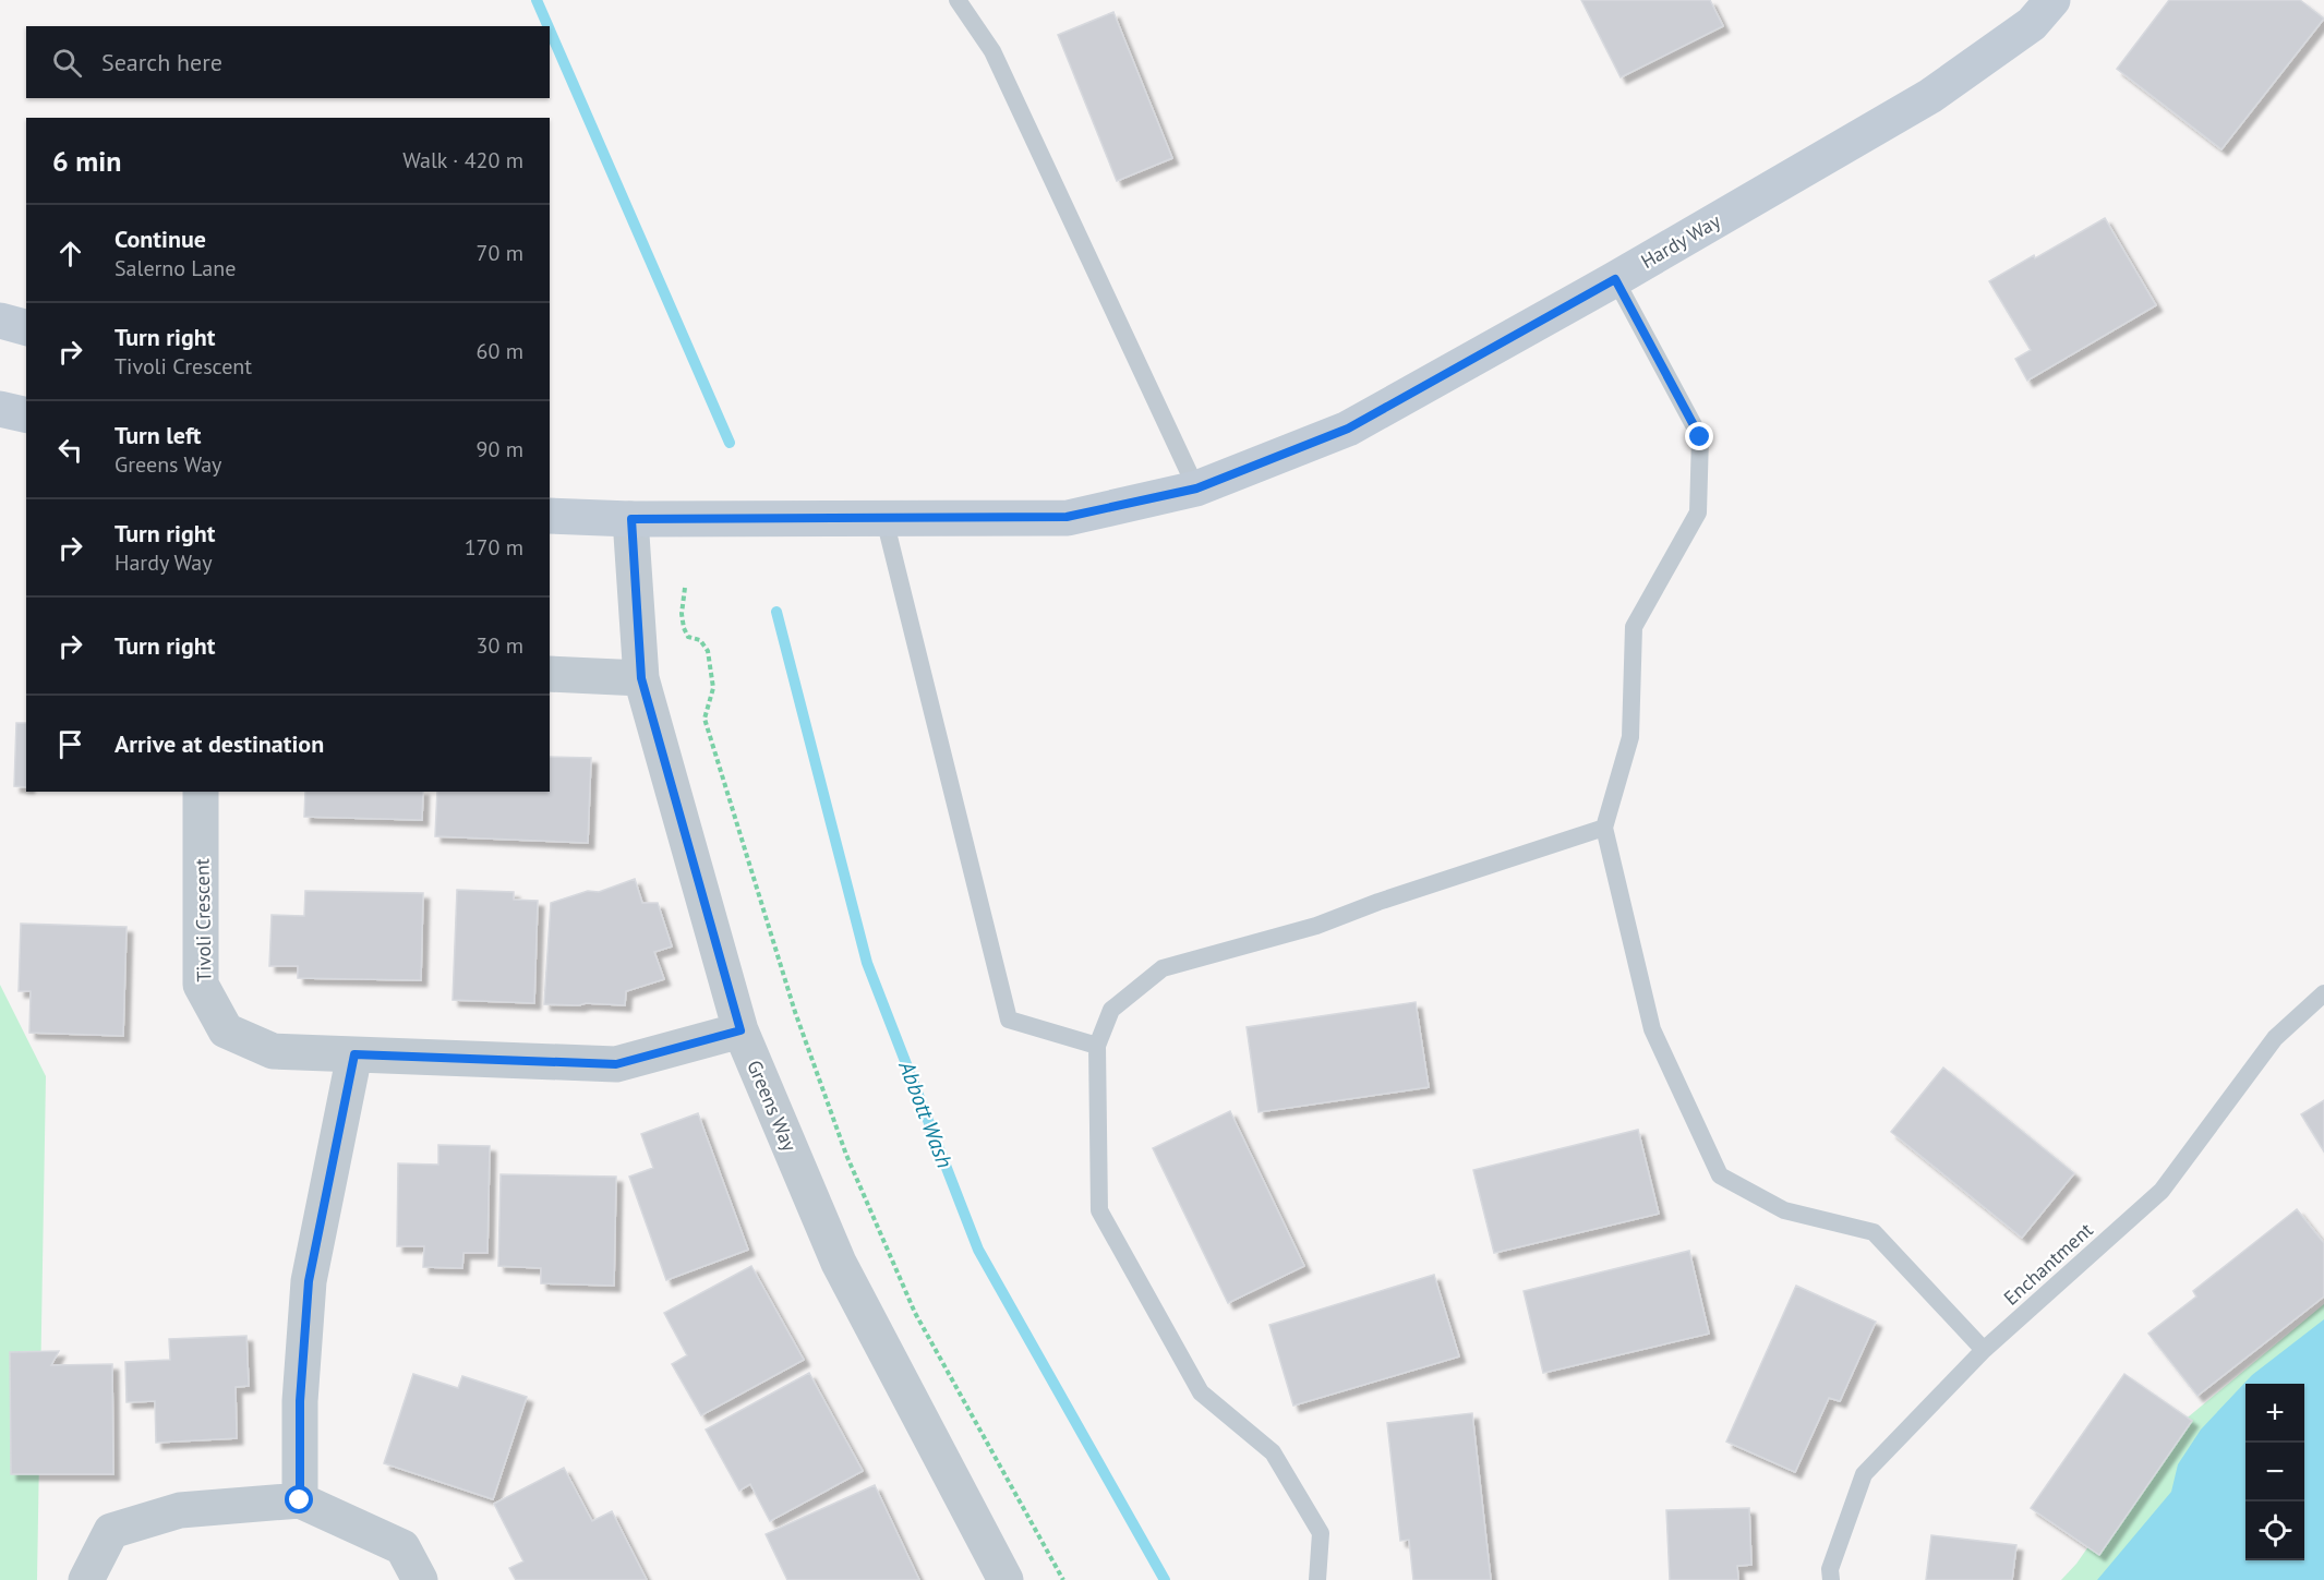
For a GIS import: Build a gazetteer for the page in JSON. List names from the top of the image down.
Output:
{
  "streets": {
    "main road": ["Hardy Way"],
    "street": ["Tivoli Crescent", "Greens Way"],
    "lane": ["Enchantment"]
  },
  "crossings": [
    ["Hardy Way", "Greens Way"],
    ["Tivoli Crescent", "Greens Way"]
  ],
  "water": ["Abbott Wash"],
  "page": {
    "search": "Search here",
    "heading": ["6 min", "Walk · 420 m"],
    "list": [
      ["Continue", "Salerno Lane", "70 m"],
      ["Turn right", "Tivoli Crescent", "60 m"],
      ["Turn left", "Greens Way", "90 m"],
      ["Turn right", "Hardy Way", "170 m"],
      ["Turn right", "30 m"],
      "Arrive at destination"
    ],
    "map_buttons": ["+", "−"]
  }
}
